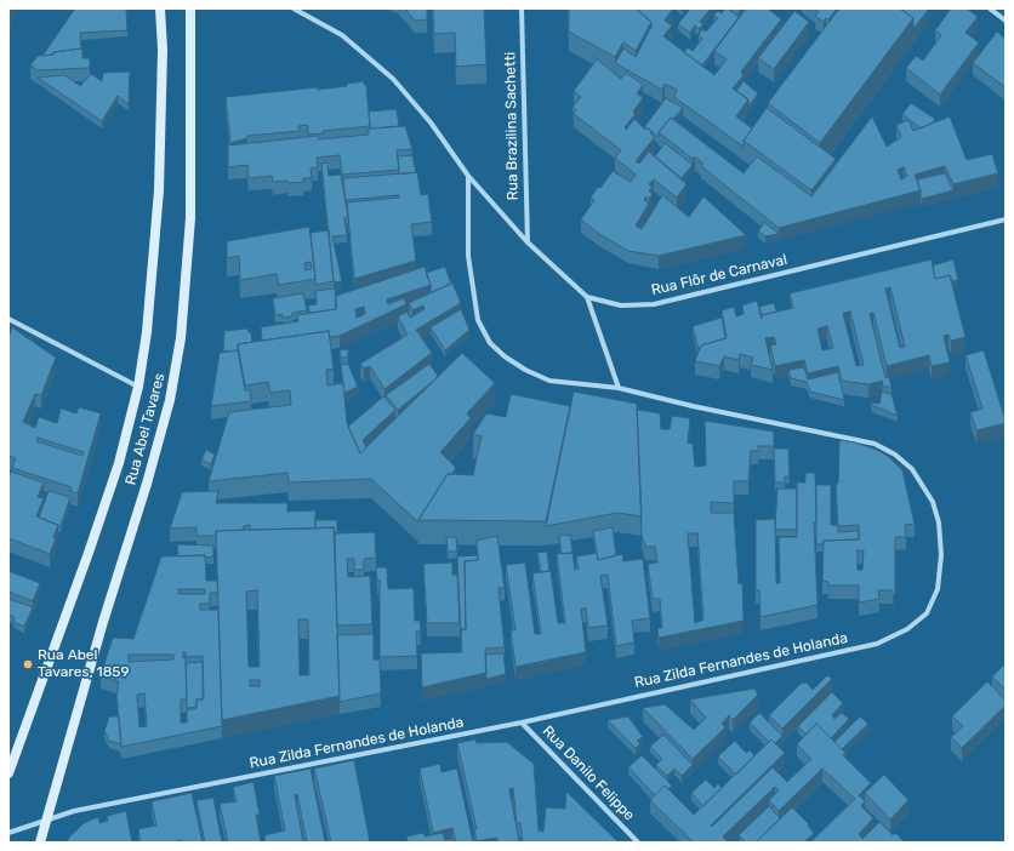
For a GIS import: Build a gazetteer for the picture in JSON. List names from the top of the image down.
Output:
{
  "streets": {
    "street": [
      "Rua Brazilina Sachetti",
      "Rua Flôr de Carnaval",
      "Rua Abel Tavares",
      "Rua Zilda Fernandes de Holanda",
      "Rua Danilo Felippe"
    ]
  },
  "crossings": [
    ["Rua Brazilina Sachetti", "Rua Flôr de Carnaval"],
    ["Rua Flôr de Carnaval", "Rua Zilda Fernandes de Holanda"],
    ["Rua Abel Tavares", "Rua Zilda Fernandes de Holanda"],
    ["Rua Zilda Fernandes de Holanda", "Rua Danilo Felippe"]
  ],
  "places": ["Rua Abel Tavares, 1859"]
}
